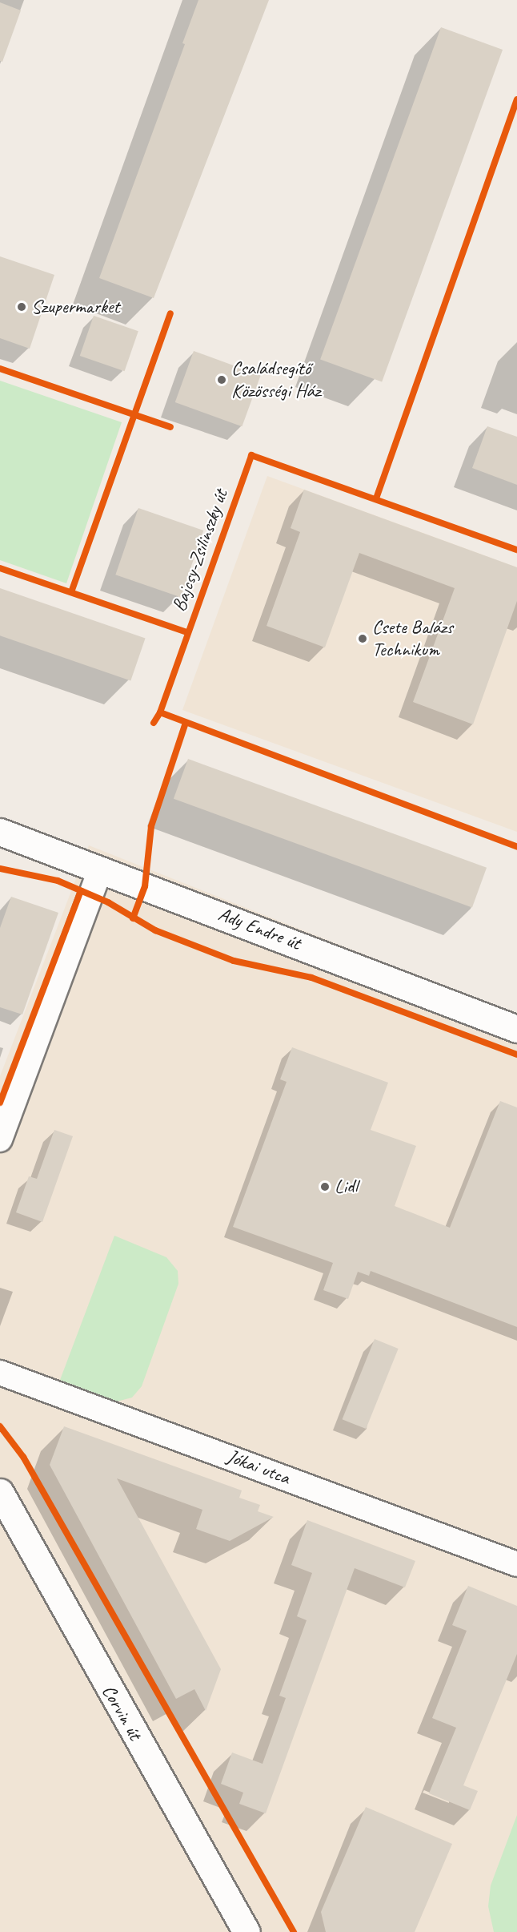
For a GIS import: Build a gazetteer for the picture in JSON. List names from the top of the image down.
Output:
{
  "streets": {
    "street": ["Ady Endre út", "Jókai utca", "Corvin út"],
    "cycle path": ["Bajcsy-Zsilinszky út"]
  },
  "places": [
    "Szupermarket",
    "Családsegítő Közösségi Ház",
    "Csete Balázs Technikum",
    "Lidl"
  ]
}
